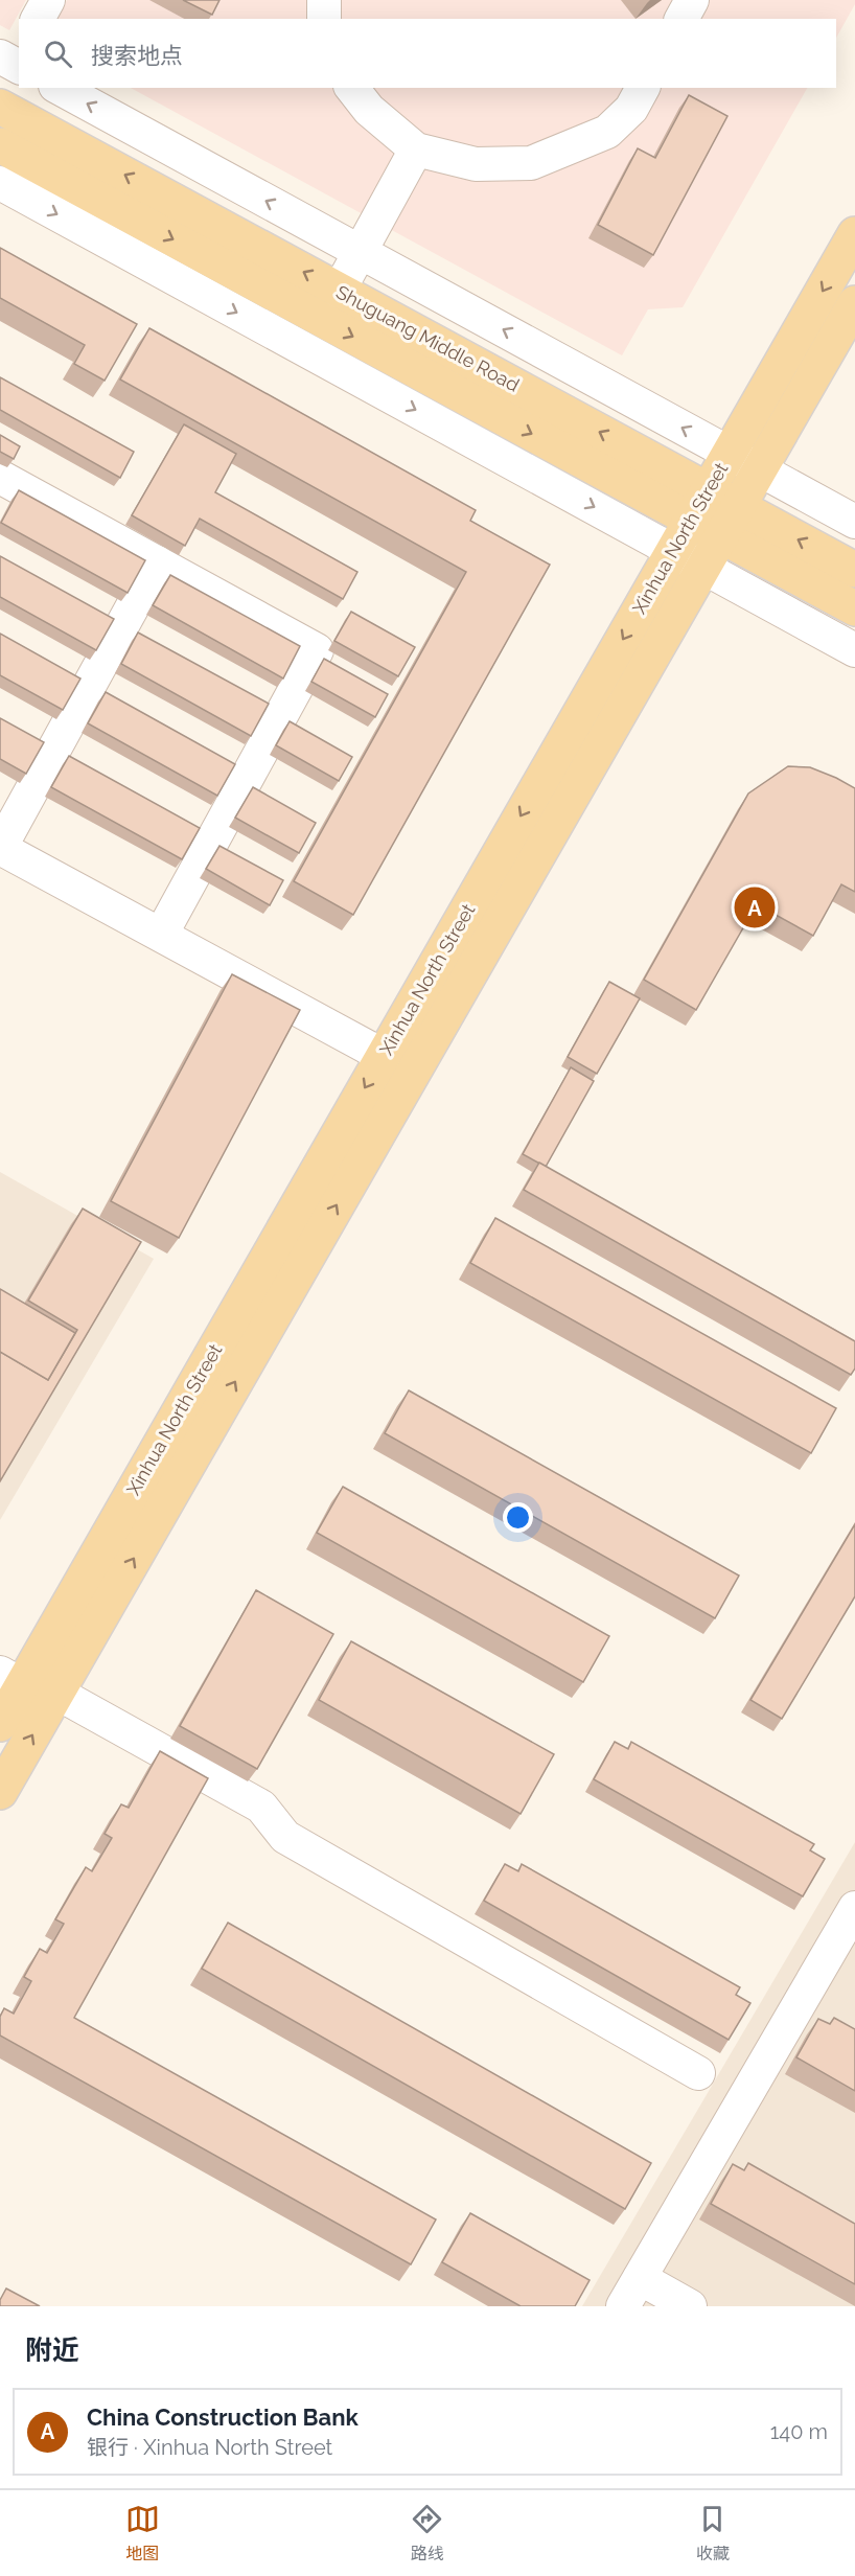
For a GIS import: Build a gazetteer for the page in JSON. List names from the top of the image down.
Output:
{
  "streets": {
    "main road": ["Shuguang Middle Road", "Xinhua North Street"]
  },
  "crossings": [
    ["Shuguang Middle Road", "Xinhua North Street"]
  ],
  "page": {
    "search": "搜索地点",
    "pins": "A",
    "heading": "附近",
    "list": [
      {
        "mark": "A",
        "name": "China Construction Bank",
        "note": "银行 · Xinhua North Street",
        "value": "140 m"
      }
    ],
    "nav": ["地图", "路线", "收藏"]
  }
}
